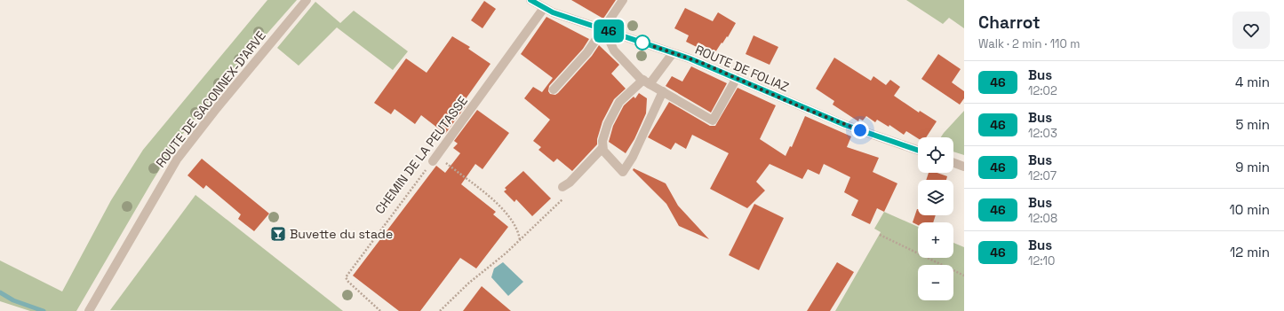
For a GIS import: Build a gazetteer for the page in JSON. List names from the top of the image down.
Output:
{
  "streets": {
    "street": ["ROUTE DE FOLIAZ", "ROUTE DE SACONNEX-D'ARVE", "CHEMIN DE LA PEUTASSE"]
  },
  "crossings": [
    ["ROUTE DE FOLIAZ", "CHEMIN DE LA PEUTASSE"]
  ],
  "places": {
    "bar": ["Buvette du stade"]
  },
  "lines": ["bus line 46"],
  "page": {
    "on_map": "46",
    "heading": ["Charrot", "Walk · 2 min · 110 m"],
    "list": [
      {
        "mark": "46",
        "name": "Bus",
        "note": "12:02",
        "value": "4 min"
      },
      {
        "mark": "46",
        "name": "Bus",
        "note": "12:03",
        "value": "5 min"
      },
      {
        "mark": "46",
        "name": "Bus",
        "note": "12:07",
        "value": "9 min"
      },
      {
        "mark": "46",
        "name": "Bus",
        "note": "12:08",
        "value": "10 min"
      },
      {
        "mark": "46",
        "name": "Bus",
        "note": "12:10",
        "value": "12 min"
      }
    ],
    "map_buttons": ["+", "−"]
  }
}
